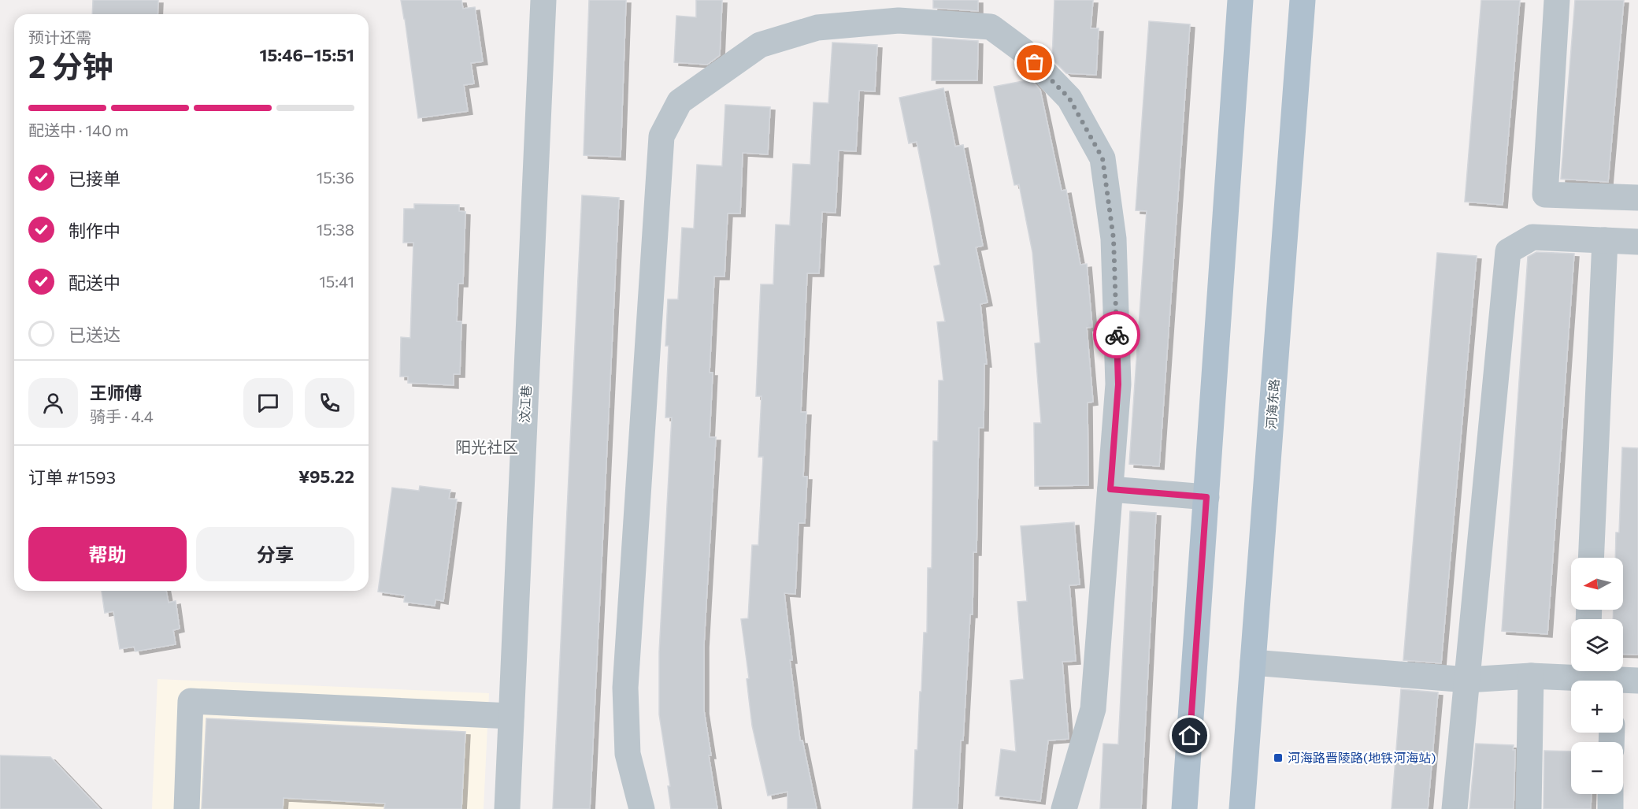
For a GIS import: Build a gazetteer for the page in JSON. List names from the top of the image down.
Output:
{
  "streets": {
    "main road": ["河海东路"],
    "street": ["汶江巷"]
  },
  "districts": ["阳光社区"],
  "places": {
    "transit": ["河海路晋陵路(地铁河海站)"]
  },
  "north": "left",
  "page": {
    "heading": ["2 分钟", "预计还需", "15:46–15:51"],
    "panel": [
      "王师傅",
      "骑手 · 4.4",
      "订单 #1593",
      "¥95.22"
    ],
    "bar": "配送中 · 140 m",
    "list": [
      ["已接单", "15:36"],
      ["制作中", "15:38"],
      ["配送中", "15:41"],
      "已送达"
    ],
    "buttons": ["帮助", "分享"],
    "map_buttons": ["+", "−"]
  }
}
